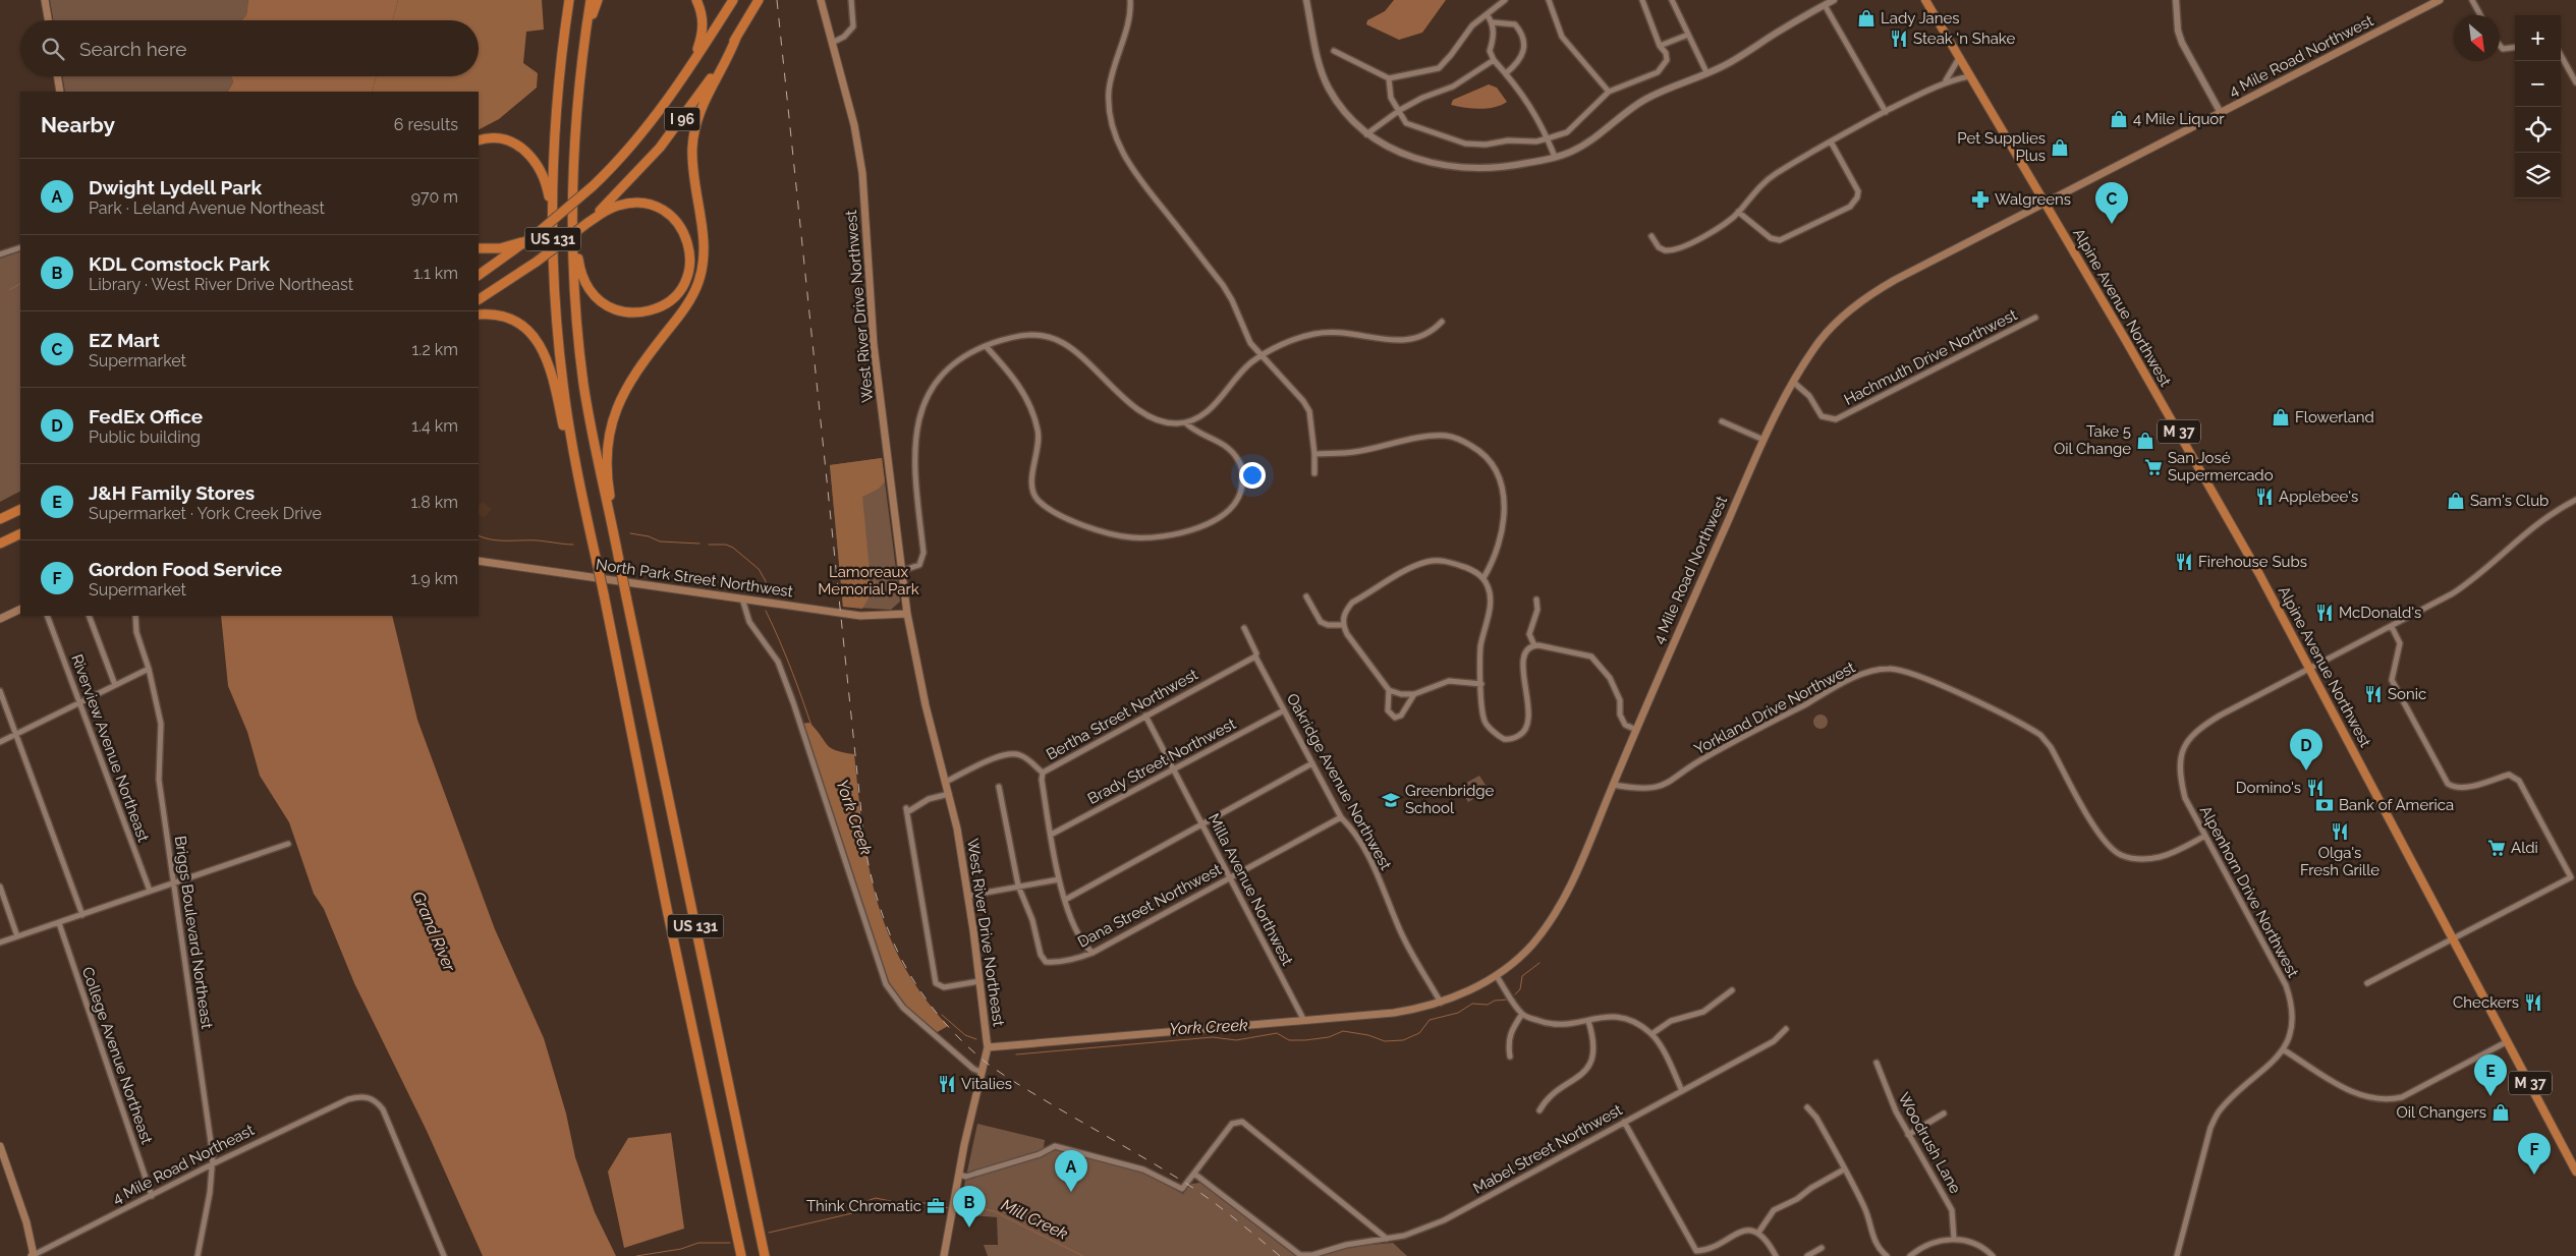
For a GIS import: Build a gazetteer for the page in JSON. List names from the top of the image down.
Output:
{
  "streets": {
    "highway": [
      "I 96",
      "US 131",
      "Alpine Avenue Northwest",
      "M 37"
    ],
    "main road": [
      "4 Mile Road Northwest",
      "West River Drive Northwest",
      "North Park Street Northwest",
      "West River Drive Northeast"
    ],
    "street": [
      "Hachmuth Drive Northwest",
      "Yorkland Drive Northwest",
      "Bertha Street Northwest",
      "Riverview Avenue Northeast",
      "Brady Street Northwest",
      "Oakridge Avenue Northwest",
      "Milla Avenue Northwest",
      "Alpenhorn Drive Northwest",
      "Dana Street Northwest",
      "Briggs Boulevard Northeast",
      "College Avenue Northeast",
      "Woodrush Lane",
      "Mabel Street Northwest",
      "4 Mile Road Northeast"
    ]
  },
  "crossings": [
    ["4 Mile Road Northwest", "Alpine Avenue Northwest"],
    ["4 Mile Road Northwest", "Hachmuth Drive Northwest"],
    ["4 Mile Road Northwest", "Yorkland Drive Northwest"],
    ["4 Mile Road Northwest", "Oakridge Avenue Northwest"],
    ["4 Mile Road Northwest", "Milla Avenue Northwest"],
    ["4 Mile Road Northwest", "West River Drive Northeast"],
    ["West River Drive Northwest", "North Park Street Northwest"],
    ["West River Drive Northwest", "West River Drive Northeast"],
    ["Alpine Avenue Northwest", "Alpenhorn Drive Northwest"],
    ["North Park Street Northwest", "West River Drive Northeast"],
    ["Yorkland Drive Northwest", "Alpenhorn Drive Northwest"],
    ["Bertha Street Northwest", "Oakridge Avenue Northwest"],
    ["Bertha Street Northwest", "Milla Avenue Northwest"],
    ["Bertha Street Northwest", "West River Drive Northeast"],
    ["Brady Street Northwest", "Oakridge Avenue Northwest"],
    ["Brady Street Northwest", "Milla Avenue Northwest"],
    ["Oakridge Avenue Northwest", "Dana Street Northwest"],
    ["Milla Avenue Northwest", "Dana Street Northwest"],
    ["Briggs Boulevard Northeast", "4 Mile Road Northeast"],
    ["College Avenue Northeast", "4 Mile Road Northeast"]
  ],
  "water": ["York Creek", "Grand River", "Mill Creek"],
  "parks": ["Lamoreaux Memorial Park"],
  "places": {
    "shop": [
      "Lady Janes",
      "4 Mile Liquor",
      "Pet Supplies Plus",
      "Flowerland",
      "Take 5 Oil Change",
      "Sam's Club",
      "Oil Changers"
    ],
    "restaurant": [
      "Steak 'n Shake",
      "Applebee's",
      "Firehouse Subs",
      "McDonald's",
      "Sonic",
      "Domino's",
      "Olga's Fresh Grille",
      "Checkers",
      "Vitalies"
    ],
    "pharmacy": ["Walgreens"],
    "supermarket": ["San José Supermercado", "Aldi"],
    "school or university": ["Greenbridge School"],
    "bank": ["Bank of America"],
    "office": ["Think Chromatic"]
  },
  "north": "bottom right",
  "page": {
    "map_buttons": ["+", "−"],
    "search": "Search here",
    "heading": ["Nearby", "6 results"],
    "list": [
      {
        "mark": "A",
        "name": "Dwight Lydell Park",
        "note": "Park · Leland Avenue Northeast",
        "value": "970 m"
      },
      {
        "mark": "B",
        "name": "KDL Comstock Park",
        "note": "Library · West River Drive Northeast",
        "value": "1.1 km"
      },
      {
        "mark": "C",
        "name": "EZ Mart",
        "note": "Supermarket",
        "value": "1.2 km"
      },
      {
        "mark": "D",
        "name": "FedEx Office",
        "note": "Public building",
        "value": "1.4 km"
      },
      {
        "mark": "E",
        "name": "J&H Family Stores",
        "note": "Supermarket · York Creek Drive",
        "value": "1.8 km"
      },
      {
        "mark": "F",
        "name": "Gordon Food Service",
        "note": "Supermarket",
        "value": "1.9 km"
      }
    ],
    "pins": [
      "C",
      "D",
      "E",
      "F",
      "A",
      "B"
    ]
  }
}
